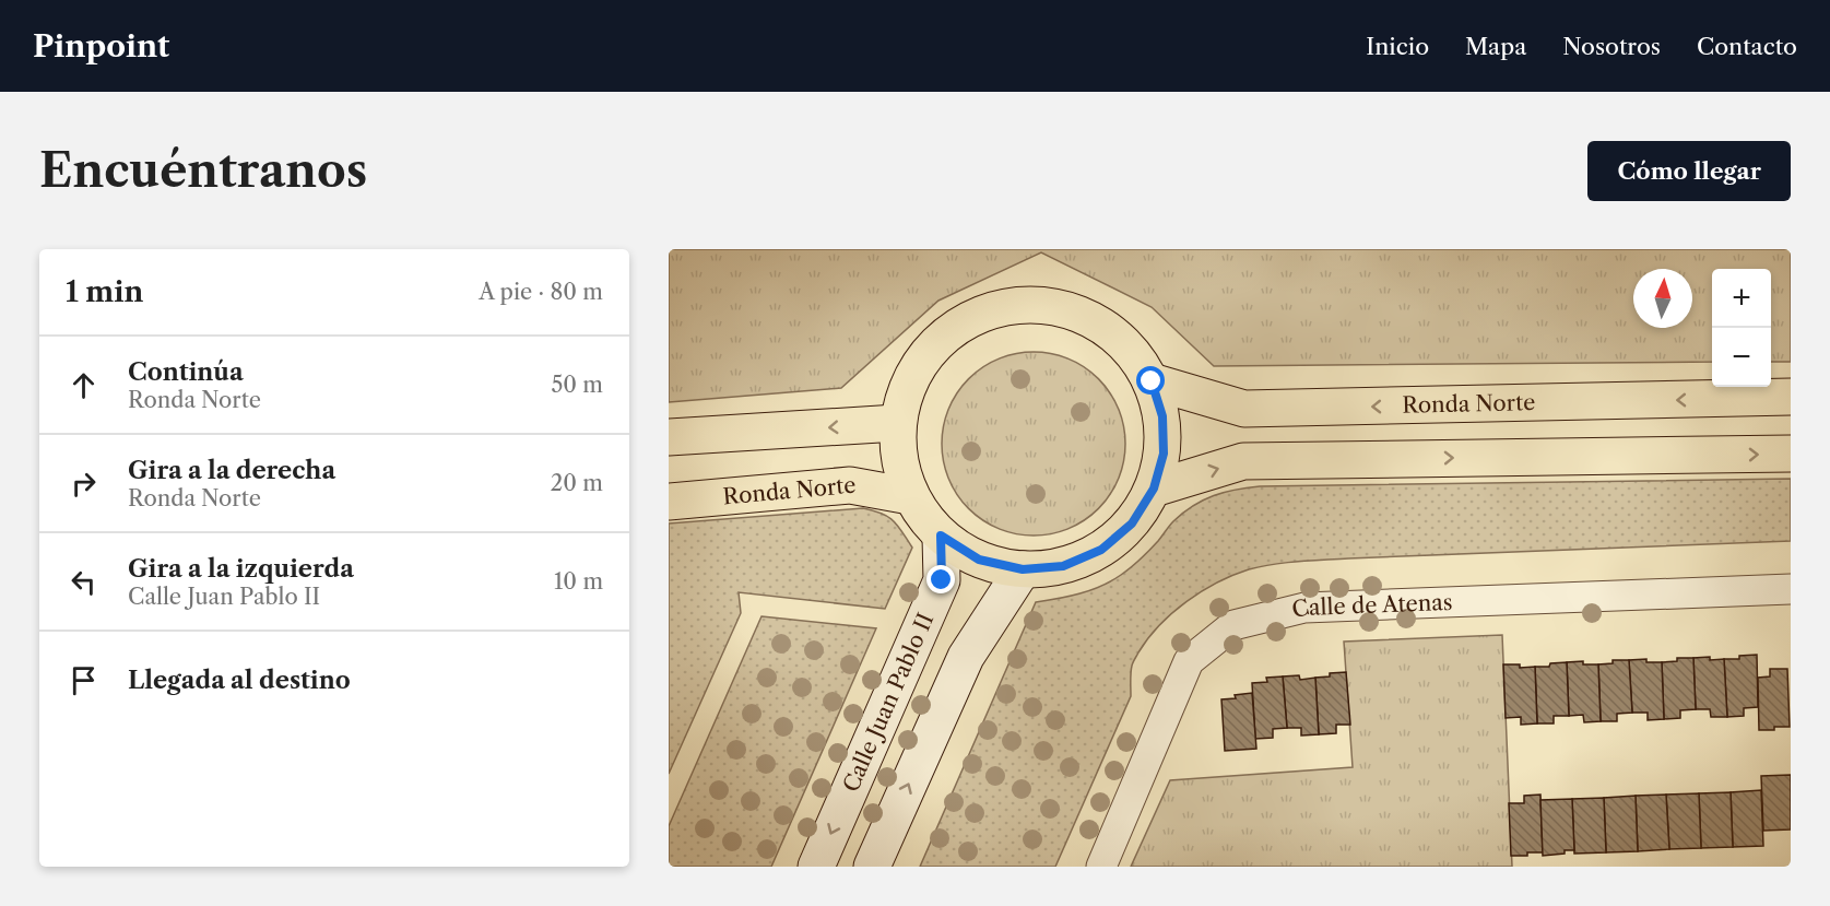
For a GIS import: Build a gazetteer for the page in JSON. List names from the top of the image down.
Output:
{
  "streets": {
    "main road": ["Ronda Norte", "Calle Juan Pablo II"],
    "street": ["Calle de Atenas"]
  },
  "north": "top",
  "page": {
    "header": "Pinpoint",
    "nav": [
      "Inicio",
      "Mapa",
      "Nosotros",
      "Contacto"
    ],
    "buttons": "Cómo llegar",
    "title": "Encuéntranos",
    "heading": ["1 min", "A pie · 80 m"],
    "map_buttons": ["+", "−"],
    "list": [
      ["Continúa", "Ronda Norte", "50 m"],
      ["Gira a la derecha", "Ronda Norte", "20 m"],
      ["Gira a la izquierda", "Calle Juan Pablo II", "10 m"],
      "Llegada al destino"
    ]
  }
}
